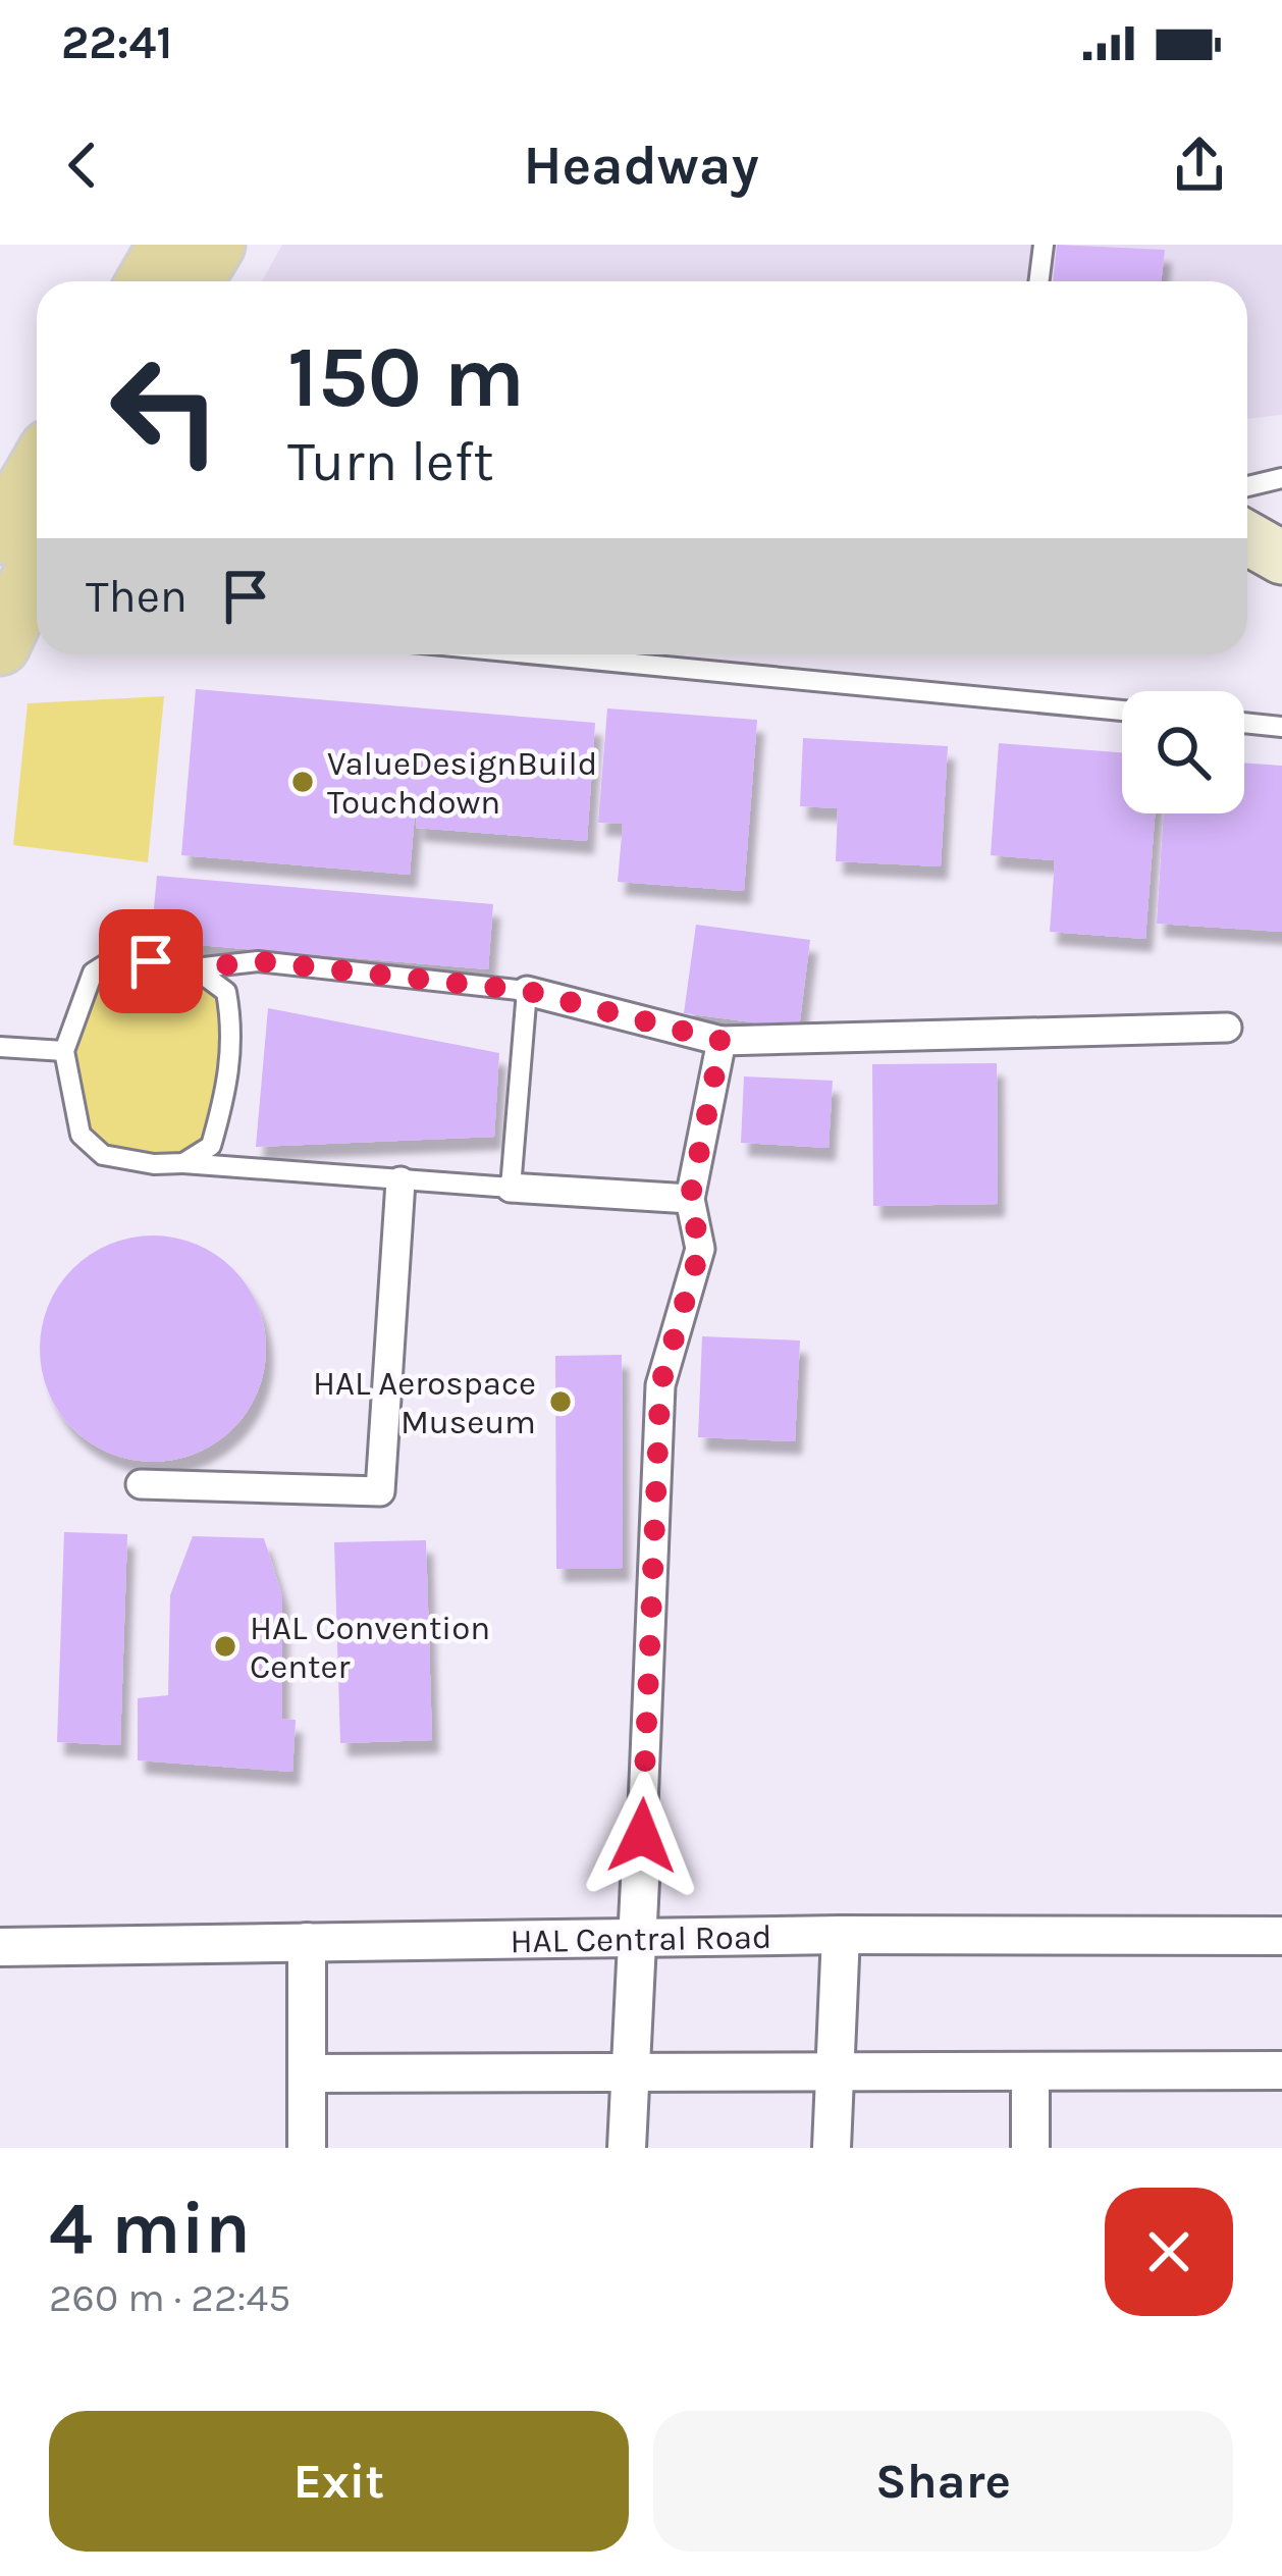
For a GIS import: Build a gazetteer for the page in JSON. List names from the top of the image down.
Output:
{
  "streets": {
    "street": ["HAL Central Road"]
  },
  "places": ["ValueDesignBuild Touchdown", "HAL Aerospace Museum", "HAL Convention Center"],
  "page": {
    "status": "22:41",
    "header": "Headway",
    "turn": ["150 m", "Turn left"],
    "then": "Then",
    "heading": ["4 min", "260 m · 22:45"],
    "buttons": ["Exit", "Share"]
  }
}
